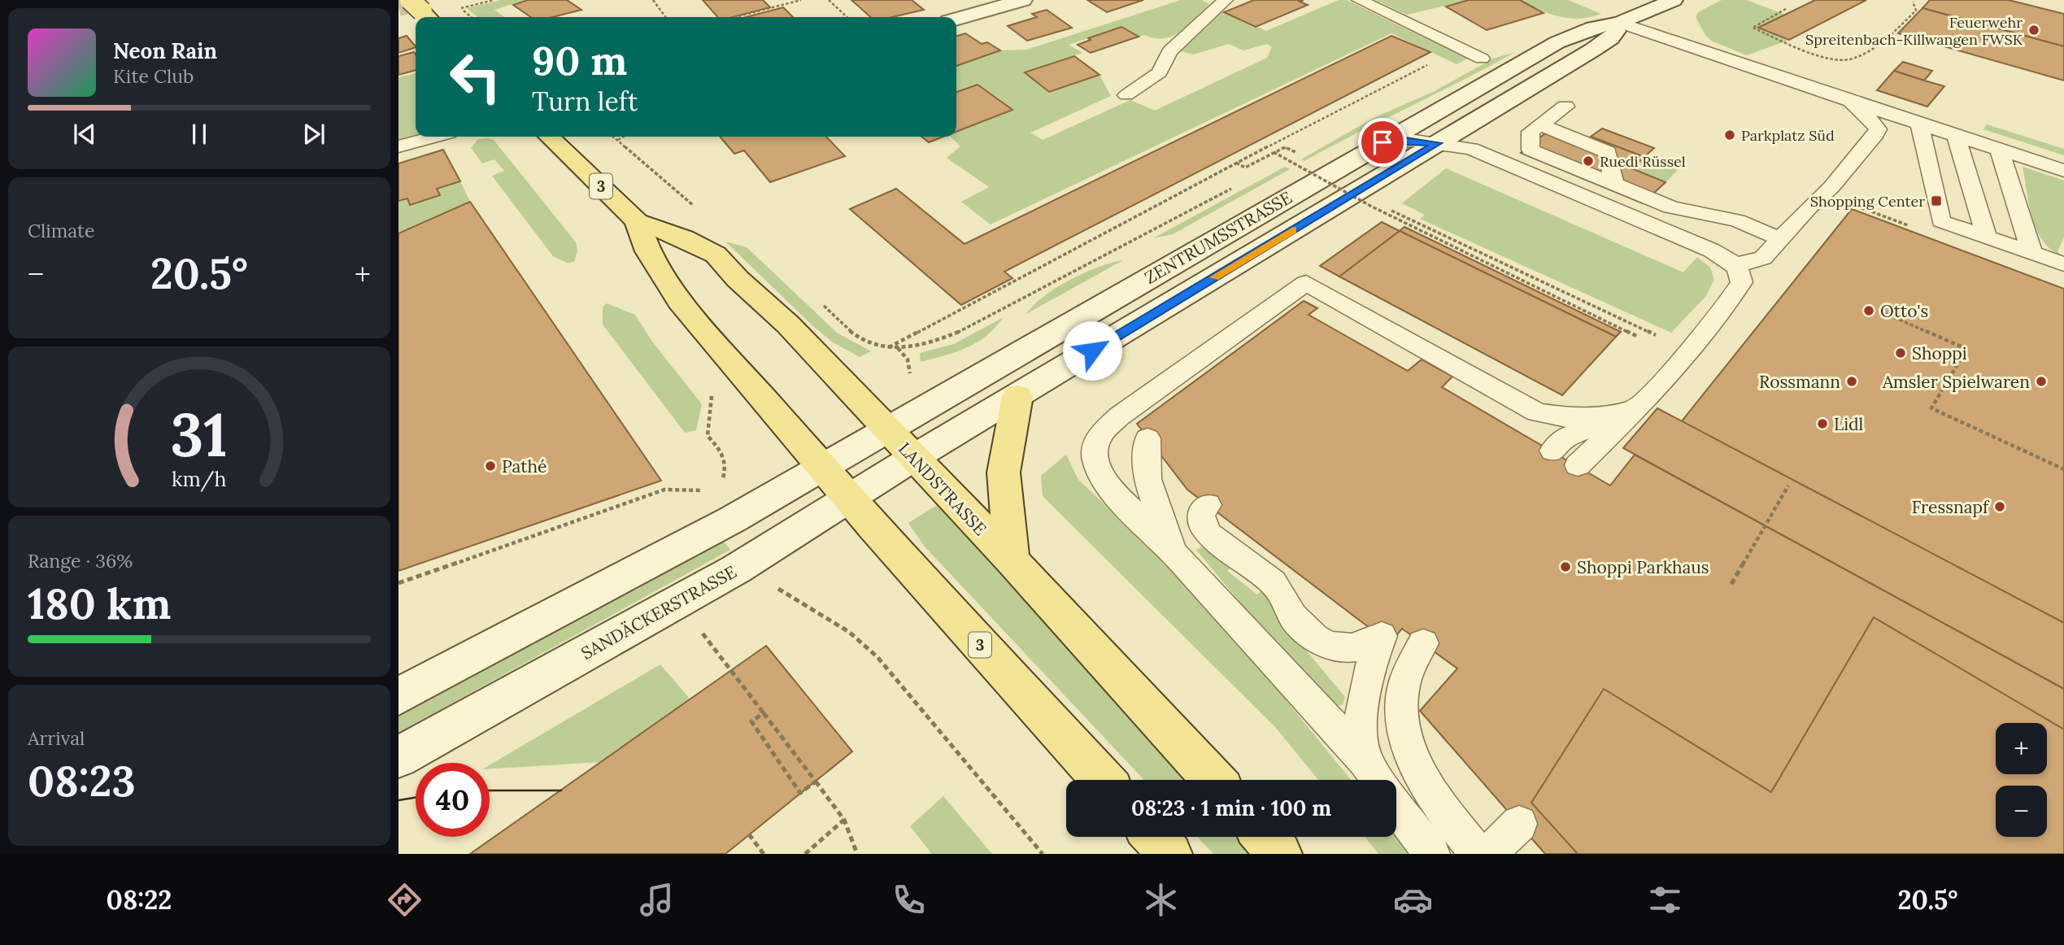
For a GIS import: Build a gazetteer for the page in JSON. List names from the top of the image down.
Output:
{
  "streets": {
    "main road": ["3", "LANDSTRASSE"],
    "street": ["ZENTRUMSSTRASSE", "SANDÄCKERSTRASSE"]
  },
  "crossings": [
    ["ZENTRUMSSTRASSE", "LANDSTRASSE"],
    ["ZENTRUMSSTRASSE", "SANDÄCKERSTRASSE"],
    ["LANDSTRASSE", "SANDÄCKERSTRASSE"]
  ],
  "places": {
    "other": [
      "Feuerwehr Spreitenbach-Killwangen FWSK",
      "Parkplatz Süd",
      "Ruedi Rüssel",
      "Otto's",
      "Shoppi",
      "Rossmann",
      "Amsler Spielwaren",
      "Lidl",
      "Pathé",
      "Fressnapf",
      "Shoppi Parkhaus"
    ],
    "transit": ["Shopping Center"]
  },
  "page": {
    "turn": ["90 m", "Turn left"],
    "song": ["Neon Rain", "Kite Club"],
    "tile": [
      "Climate",
      ["Range · 36%", "180 km"],
      ["Arrival", "08:23"]
    ],
    "heat": ["−", "20.5°", "+"],
    "map_buttons": ["+", "−"],
    "limit": "40",
    "trip": "08:23 · 1 min · 100 m",
    "tabs": ["08:22", "20.5°"],
    "gauge": ["31", "km/h"]
  }
}
